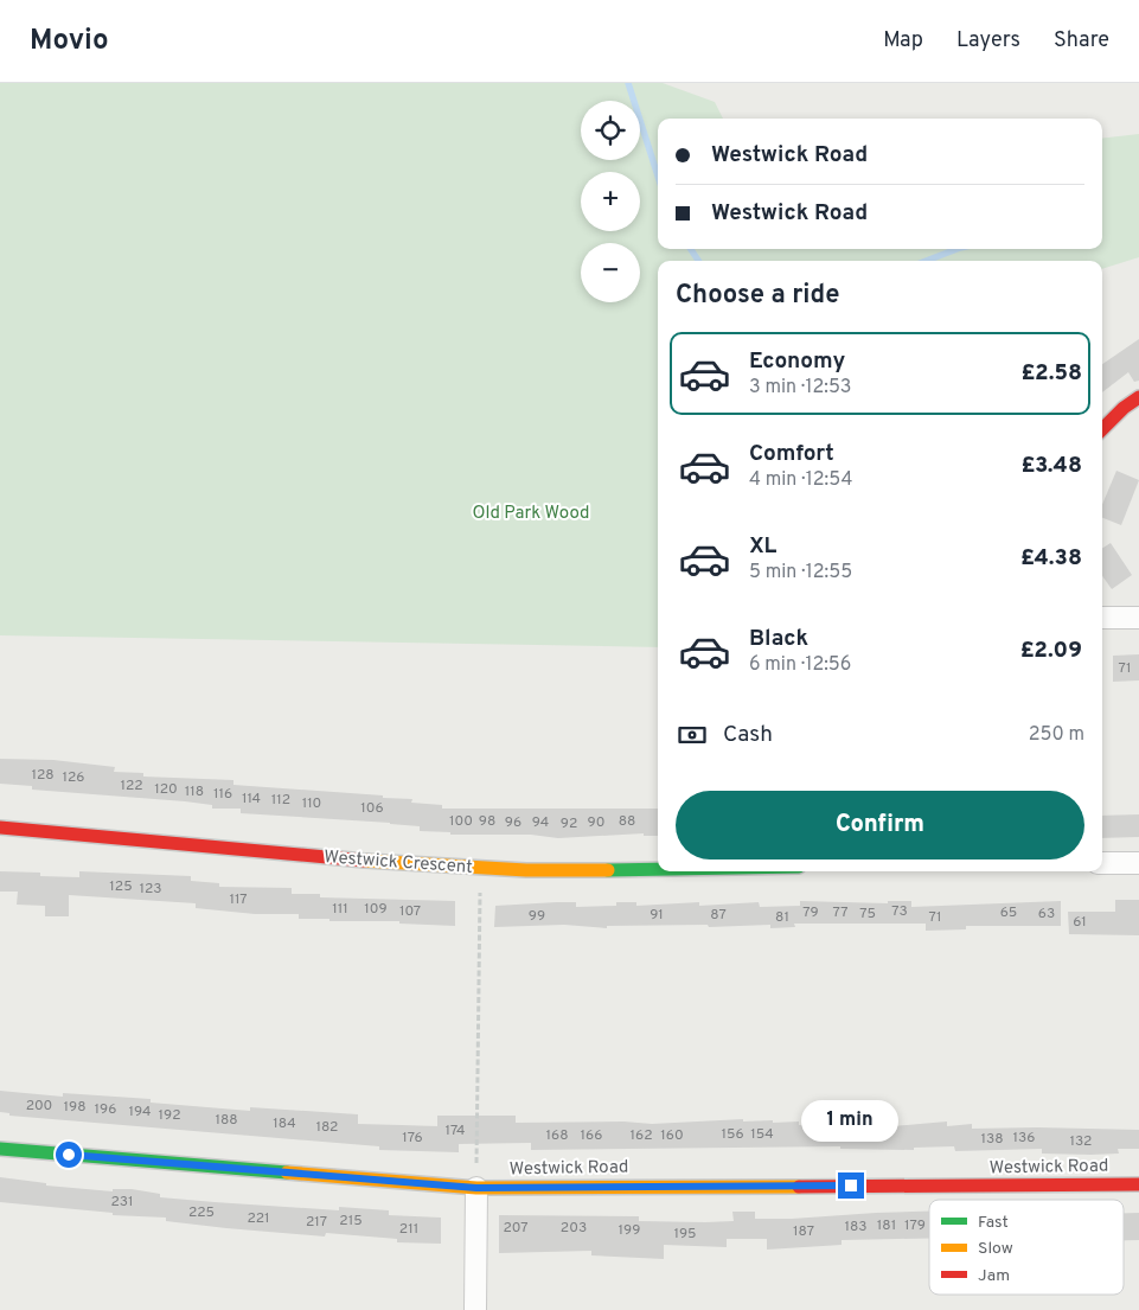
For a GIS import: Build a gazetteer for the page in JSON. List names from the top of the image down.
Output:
{
  "streets": {
    "street": ["Westwick Crescent", "Westwick Road"]
  },
  "parks": ["Old Park Wood"],
  "house_numbers": [
    "71",
    "128",
    "126",
    "122",
    "120",
    "118",
    "116",
    "114",
    "112",
    "110",
    "106",
    "100",
    "98",
    "88",
    "96",
    "94",
    "90",
    "92",
    "125",
    "123",
    "117",
    "111",
    "109",
    "107",
    "73",
    "79",
    "77",
    "65",
    "75",
    "63",
    "91",
    "87",
    "99",
    "81",
    "71",
    "61",
    "200",
    "198",
    "196",
    "194",
    "192",
    "188",
    "184",
    "182",
    "174",
    "156",
    "154",
    "168",
    "166",
    "162",
    "160",
    "176",
    "136",
    "138",
    "132",
    "231",
    "225",
    "221",
    "215",
    "217",
    "181",
    "179",
    "183",
    "207",
    "203",
    "211",
    "199",
    "187",
    "195"
  ],
  "legend": ["Fast", "Slow", "Jam"],
  "page": {
    "header": "Movio",
    "nav": ["Map", "Layers", "Share"],
    "map_buttons": ["+", "−"],
    "banner": ["Westwick Road", "Westwick Road"],
    "heading": "Choose a ride",
    "list": [
      {
        "name": "Economy",
        "note": "3 min · 12:53",
        "value": "£2.58"
      },
      {
        "name": "Comfort",
        "note": "4 min · 12:54",
        "value": "£3.48"
      },
      {
        "name": "XL",
        "note": "5 min · 12:55",
        "value": "£4.38"
      },
      {
        "name": "Black",
        "note": "6 min · 12:56",
        "value": "£2.09"
      }
    ],
    "pay": ["Cash", "250 m"],
    "buttons": "Confirm",
    "bubble": "1 min"
  }
}
